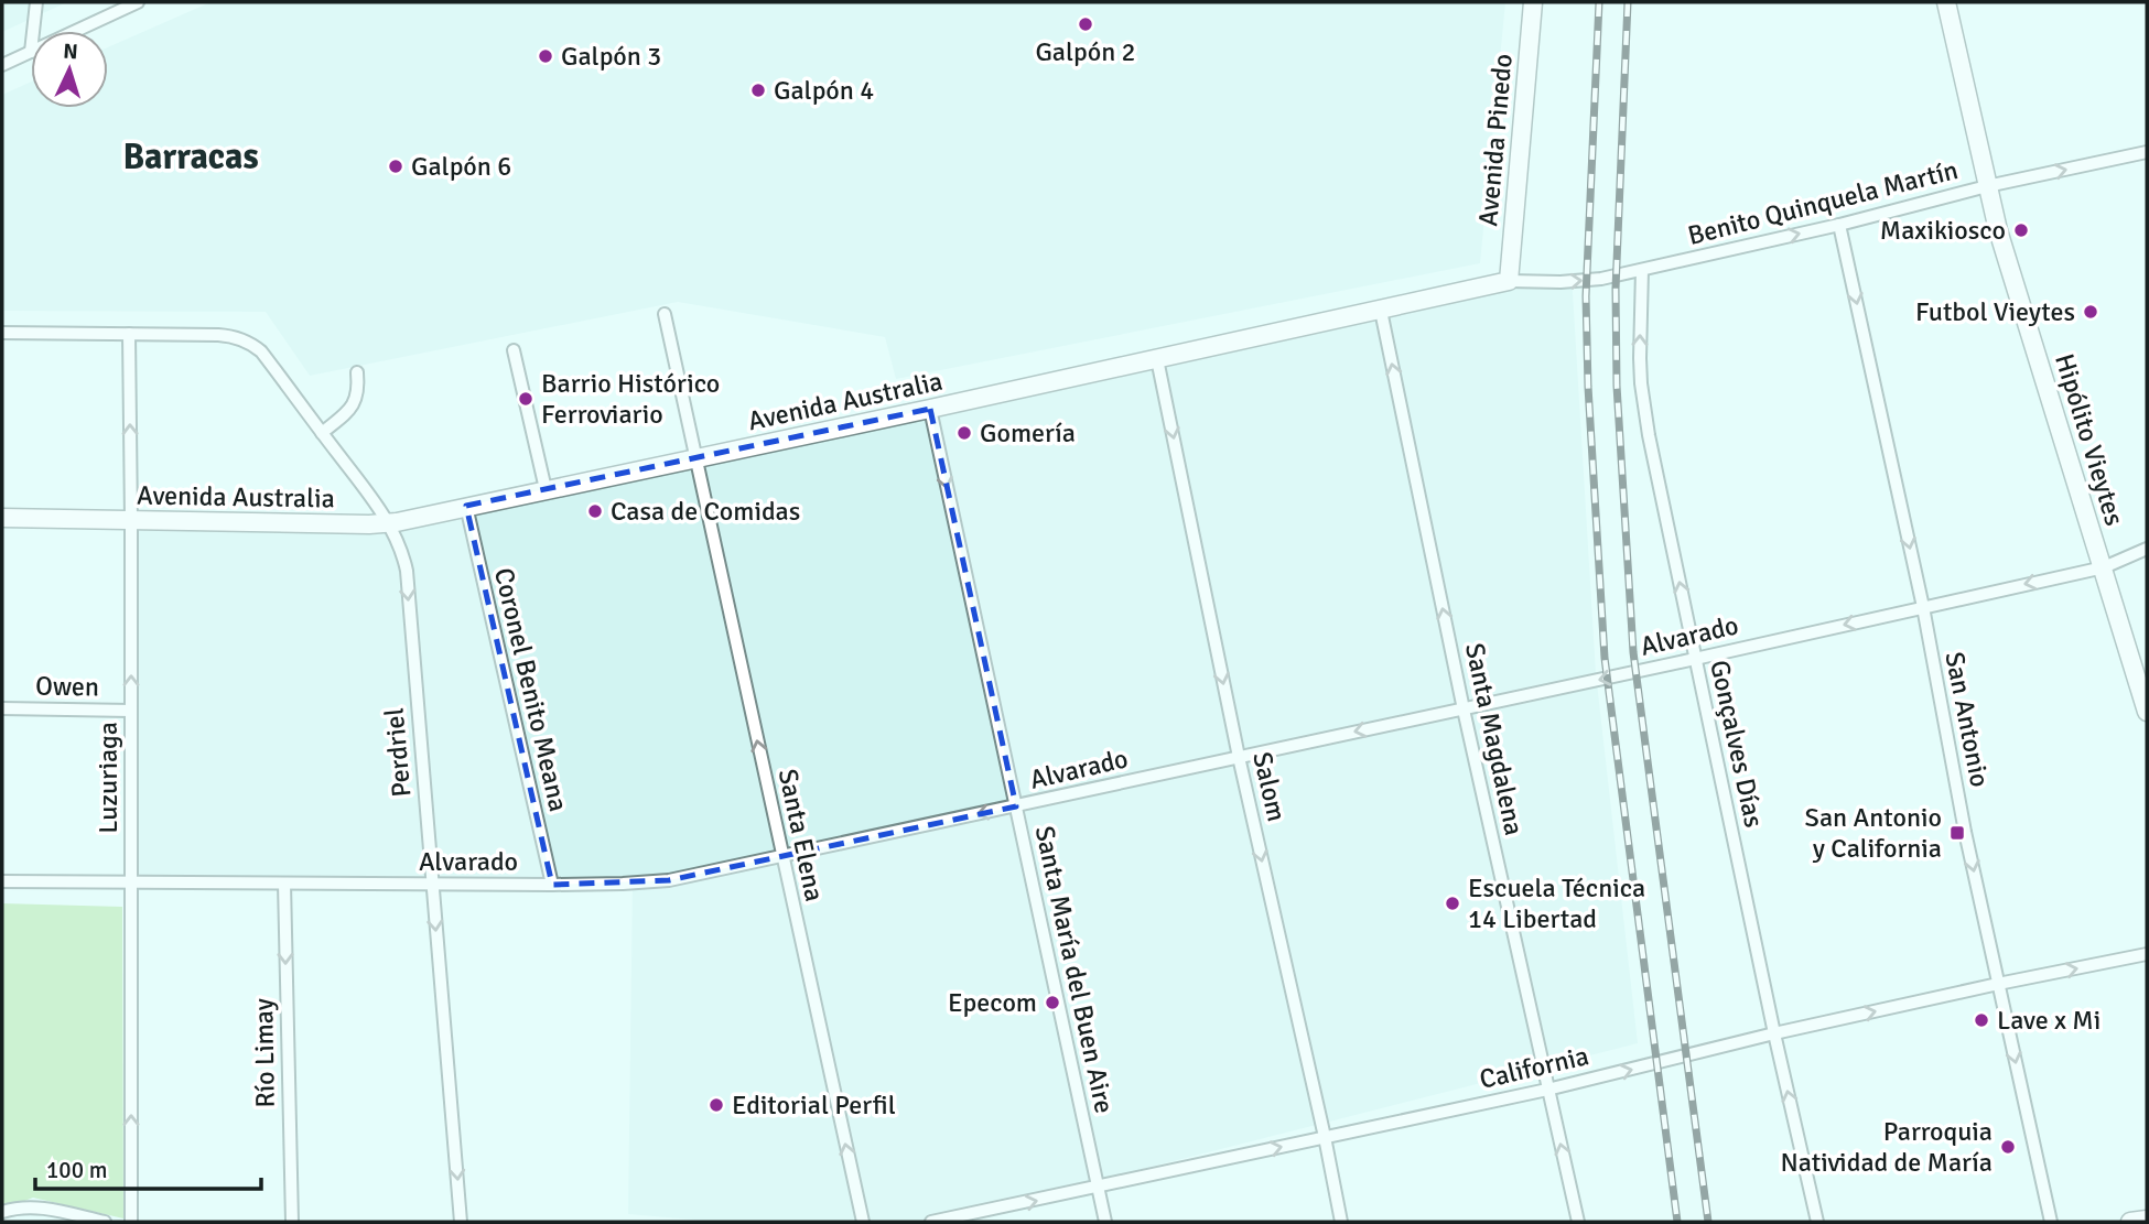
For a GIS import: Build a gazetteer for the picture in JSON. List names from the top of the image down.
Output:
{
  "streets": {
    "main road": ["Avenida Pinedo", "Avenida Australia", "Hipólito Vieytes"],
    "street": [
      "Benito Quinquela Martín",
      "Alvarado",
      "Owen",
      "Coronel Benito Meana",
      "San Antonio",
      "Santa Magdalena",
      "Gonçalves Días",
      "Perdriel",
      "Luzuriaga",
      "Salom",
      "Santa Elena",
      "Santa María del Buen Aire",
      "Río Limay",
      "California"
    ]
  },
  "crossings": [
    ["Avenida Pinedo", "Benito Quinquela Martín"],
    ["Avenida Pinedo", "Avenida Australia"],
    ["Benito Quinquela Martín", "Avenida Australia"],
    ["Benito Quinquela Martín", "Hipólito Vieytes"],
    ["Benito Quinquela Martín", "San Antonio"],
    ["Benito Quinquela Martín", "Gonçalves Días"],
    ["Avenida Australia", "Coronel Benito Meana"],
    ["Avenida Australia", "Santa Magdalena"],
    ["Avenida Australia", "Perdriel"],
    ["Avenida Australia", "Luzuriaga"],
    ["Avenida Australia", "Salom"],
    ["Avenida Australia", "Santa Elena"],
    ["Avenida Australia", "Santa María del Buen Aire"],
    ["Hipólito Vieytes", "Alvarado"],
    ["Alvarado", "Coronel Benito Meana"],
    ["Alvarado", "San Antonio"],
    ["Alvarado", "Santa Magdalena"],
    ["Alvarado", "Gonçalves Días"],
    ["Alvarado", "Perdriel"],
    ["Alvarado", "Luzuriaga"],
    ["Alvarado", "Salom"],
    ["Alvarado", "Santa Elena"],
    ["Alvarado", "Santa María del Buen Aire"],
    ["Alvarado", "Río Limay"],
    ["Owen", "Luzuriaga"],
    ["San Antonio", "California"],
    ["Santa Magdalena", "California"],
    ["Gonçalves Días", "California"],
    ["Perdriel", "Luzuriaga"],
    ["Salom", "California"],
    ["Santa María del Buen Aire", "California"]
  ],
  "one_way": [
    "Benito Quinquela Martín",
    "Alvarado",
    "San Antonio",
    "Santa Magdalena",
    "Gonçalves Días",
    "Perdriel",
    "Luzuriaga",
    "Salom",
    "Santa Elena",
    "Santa María del Buen Aire",
    "Río Limay",
    "California"
  ],
  "districts": ["Barracas"],
  "places": {
    "other": [
      "Galpón 2",
      "Galpón 3",
      "Galpón 4",
      "Galpón 6",
      "Maxikiosco",
      "Futbol Vieytes",
      "Barrio Histórico Ferroviario",
      "Gomería",
      "Casa de Comidas",
      "Escuela Técnica 14 Libertad",
      "Epecom",
      "Lave x Mi",
      "Editorial Perfil",
      "Parroquia Natividad de María"
    ],
    "transit": ["San Antonio y California"]
  },
  "scale_bar": "100 m",
  "north": "top"
}
